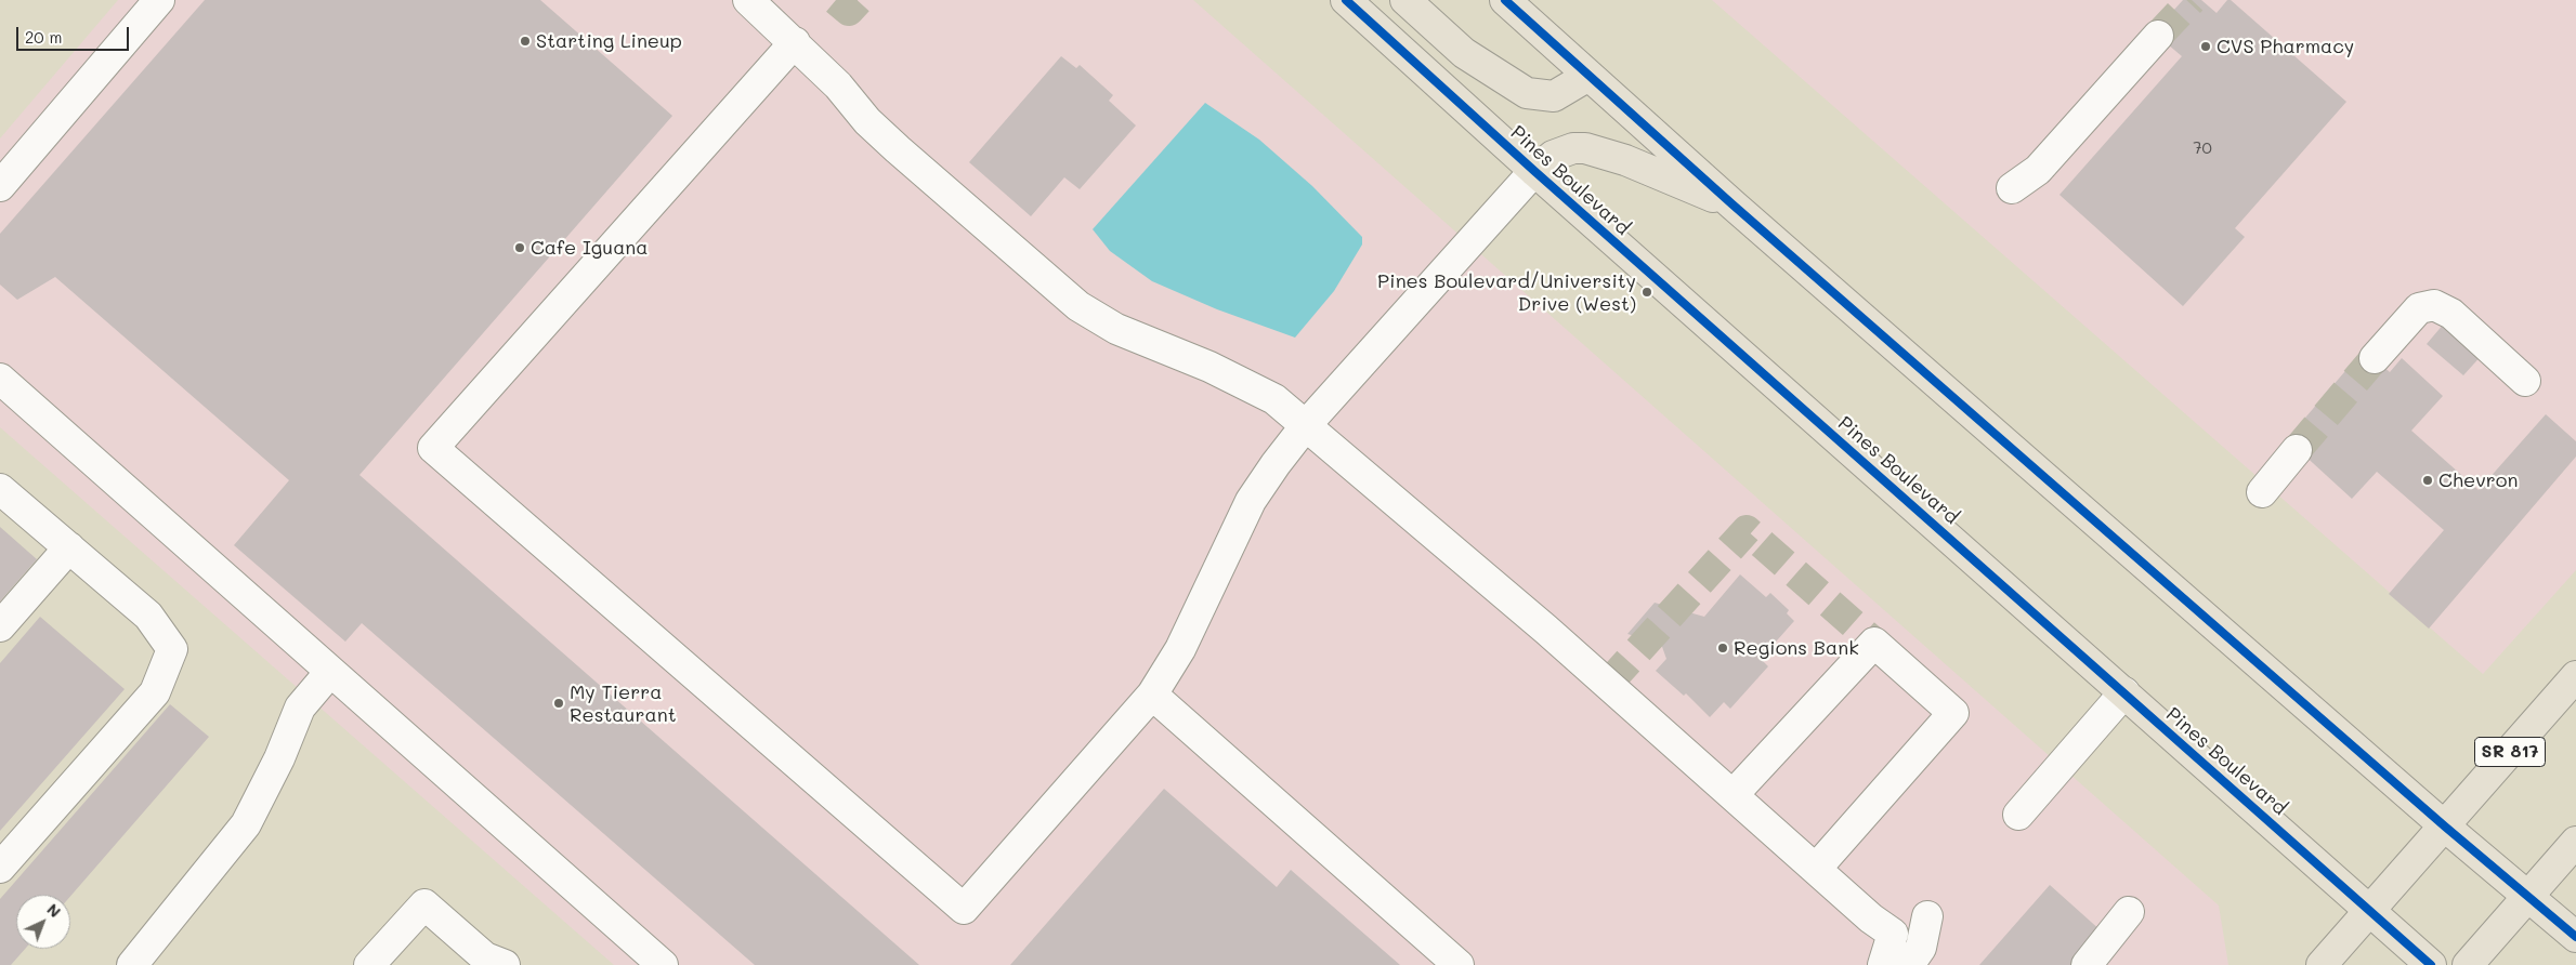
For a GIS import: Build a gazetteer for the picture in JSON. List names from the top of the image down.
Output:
{
  "streets": {
    "main road": ["Pines Boulevard", "SR 817"]
  },
  "crossings": [
    ["Pines Boulevard", "SR 817"]
  ],
  "places": [
    "Starting Lineup",
    "CVS Pharmacy",
    "Cafe Iguana",
    "Pines Boulevard/University Drive (West)",
    "Chevron",
    "Regions Bank",
    "My Tierra Restaurant"
  ],
  "house_numbers": ["70"],
  "scale_bar": "20 m",
  "north": "top right"
}
